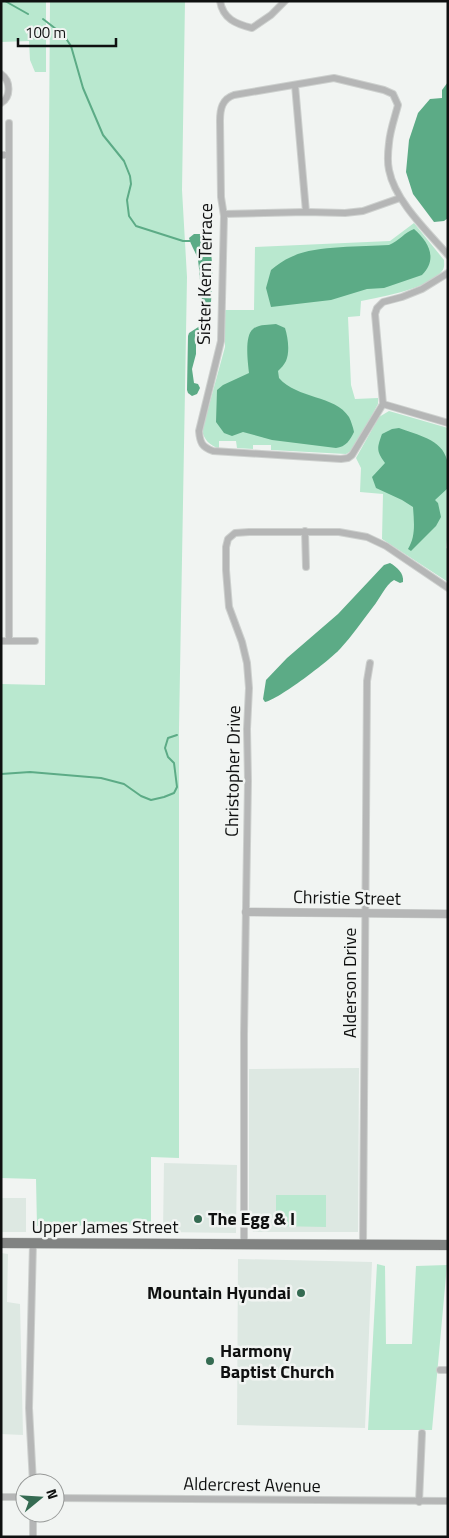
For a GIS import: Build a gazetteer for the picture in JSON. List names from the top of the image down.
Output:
{
  "streets": {
    "main road": ["Upper James Street"],
    "street": [
      "Sister Kern Terrace",
      "Christopher Drive",
      "Christie Street",
      "Alderson Drive",
      "Aldercrest Avenue"
    ]
  },
  "crossings": [
    ["Christopher Drive", "Christie Street"],
    ["Christopher Drive", "Upper James Street"],
    ["Christie Street", "Alderson Drive"],
    ["Alderson Drive", "Upper James Street"]
  ],
  "places": ["The Egg & I", "Mountain Hyundai", "Harmony Baptist Church"],
  "scale_bar": "100 m",
  "north": "right"
}
